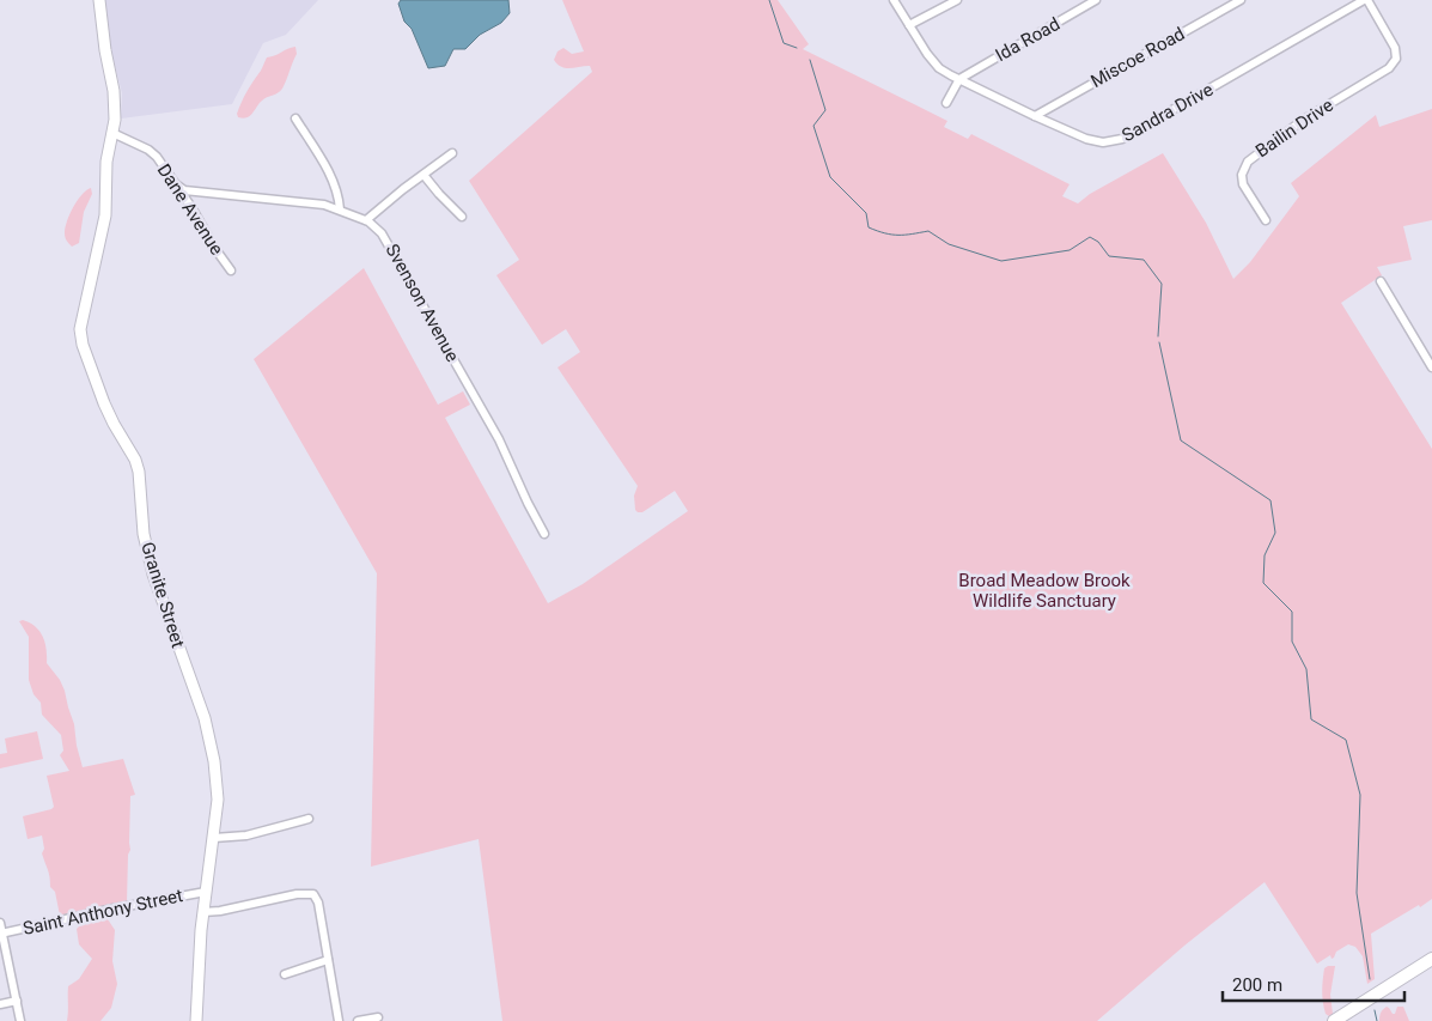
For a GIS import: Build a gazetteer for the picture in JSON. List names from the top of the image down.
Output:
{
  "streets": {
    "street": [
      "Ida Road",
      "Miscoe Road",
      "Sandra Drive",
      "Bailin Drive",
      "Dane Avenue",
      "Svenson Avenue",
      "Granite Street",
      "Saint Anthony Street"
    ]
  },
  "crossings": [
    ["Ida Road", "Sandra Drive"],
    ["Miscoe Road", "Sandra Drive"],
    ["Sandra Drive", "Bailin Drive"],
    ["Dane Avenue", "Svenson Avenue"],
    ["Dane Avenue", "Granite Street"],
    ["Granite Street", "Saint Anthony Street"]
  ],
  "parks": ["Broad Meadow Brook Wildlife Sanctuary"],
  "scale_bar": "200 m"
}
